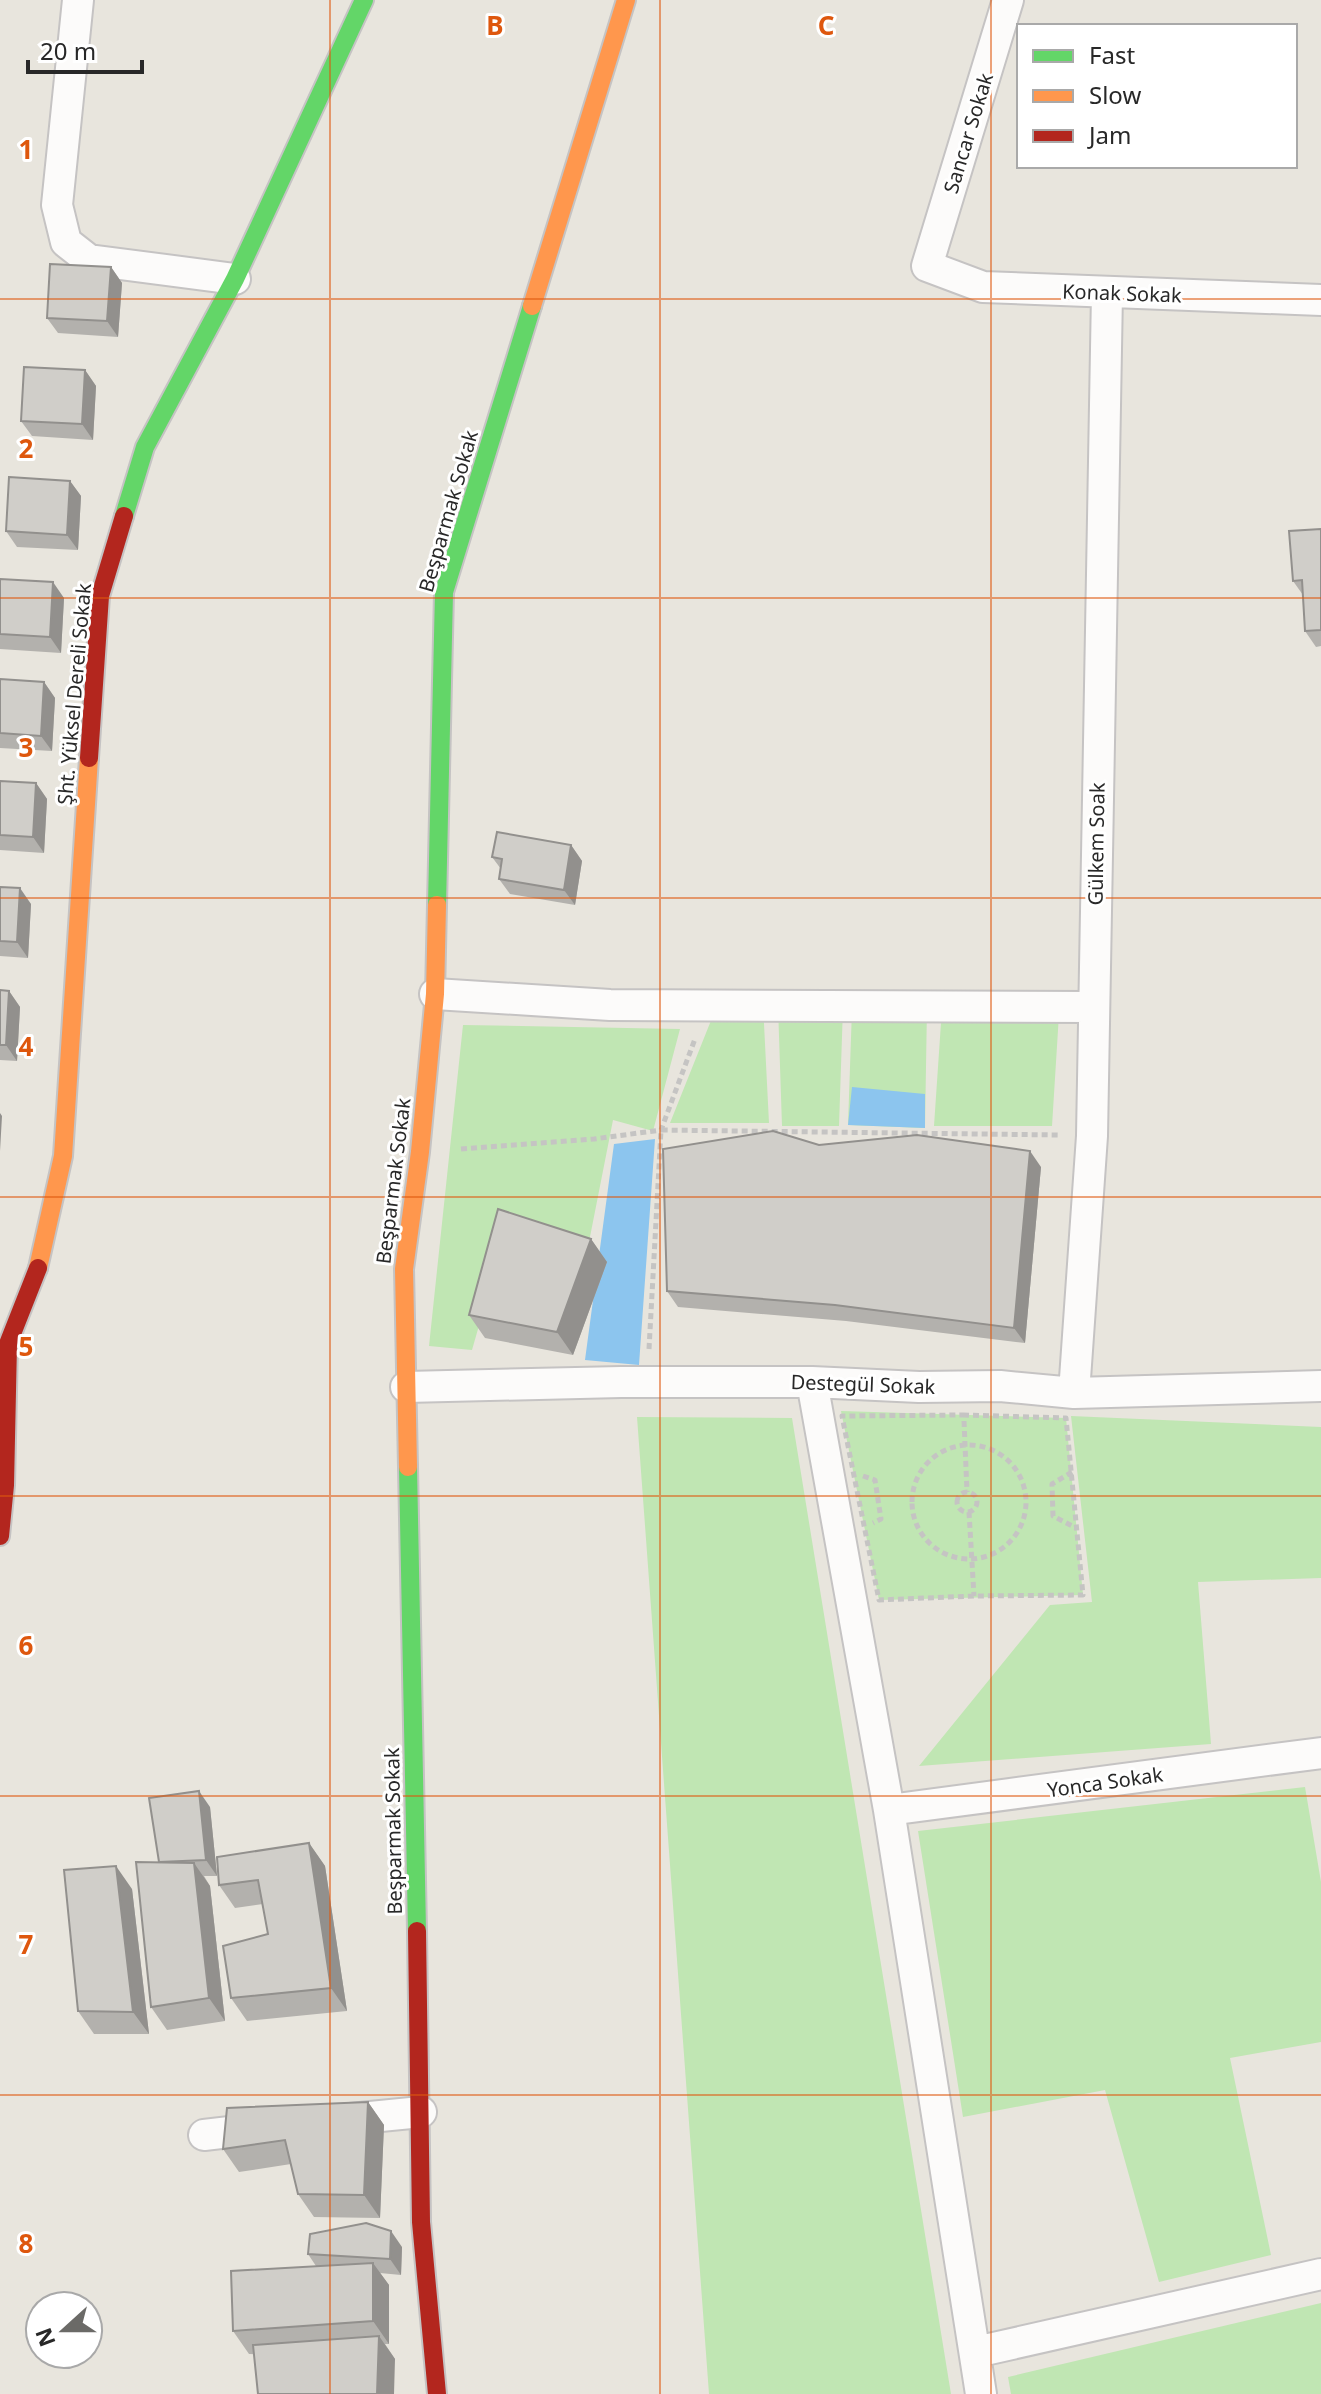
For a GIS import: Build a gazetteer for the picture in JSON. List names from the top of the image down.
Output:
{
  "streets": {
    "street": [
      "Sancar Sokak",
      "Konak Sokak",
      "Beşparmak Sokak",
      "Şht. Yüksel Dereli Sokak",
      "Gülkem Soak",
      "Destegül Sokak",
      "Yonca Sokak"
    ]
  },
  "crossings": [
    ["Sancar Sokak", "Konak Sokak"],
    ["Konak Sokak", "Gülkem Soak"],
    ["Beşparmak Sokak", "Destegül Sokak"],
    ["Gülkem Soak", "Destegül Sokak"]
  ],
  "legend": ["Fast", "Slow", "Jam"],
  "scale_bar": "20 m",
  "north": "left",
  "grid": {
    "columns": ["B", "C"],
    "rows": [
      "1",
      "2",
      "3",
      "4",
      "5",
      "6",
      "7",
      "8"
    ]
  }
}
